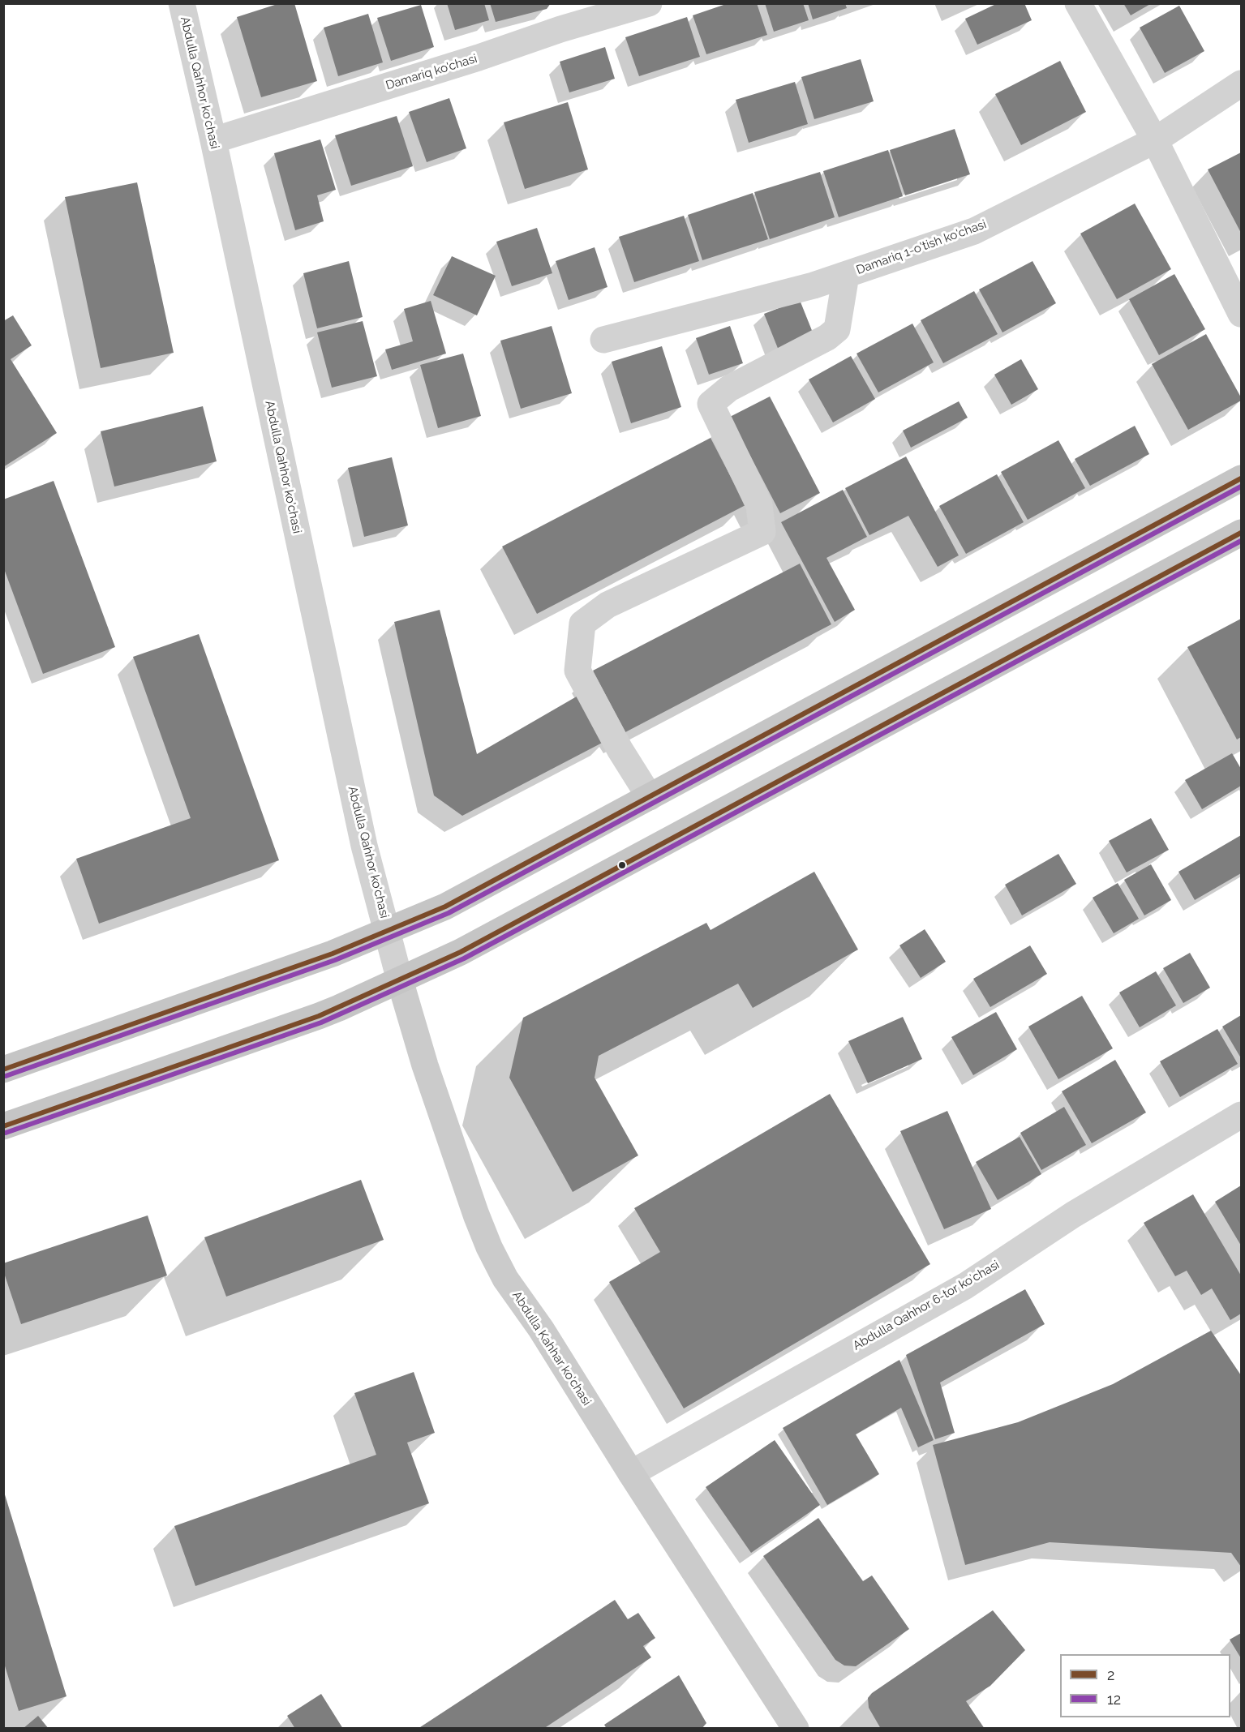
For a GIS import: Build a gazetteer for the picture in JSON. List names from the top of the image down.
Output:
{
  "streets": {
    "street": [
      "Damariq ko'chasi",
      "Abdulla Qahhor ko'chasi",
      "Damariq 1-o'tish ko'chasi",
      "Abdulla Qahhor 6-tor koʻchasi",
      "Abdulla Kahhar ko'chasi"
    ]
  },
  "crossings": [
    ["Damariq ko'chasi", "Abdulla Qahhor ko'chasi"],
    ["Abdulla Qahhor ko'chasi", "Abdulla Kahhar ko'chasi"],
    ["Abdulla Qahhor 6-tor koʻchasi", "Abdulla Kahhar ko'chasi"]
  ],
  "lines": ["transit line 2", "transit line 12"],
  "legend": ["2", "12"]
}
